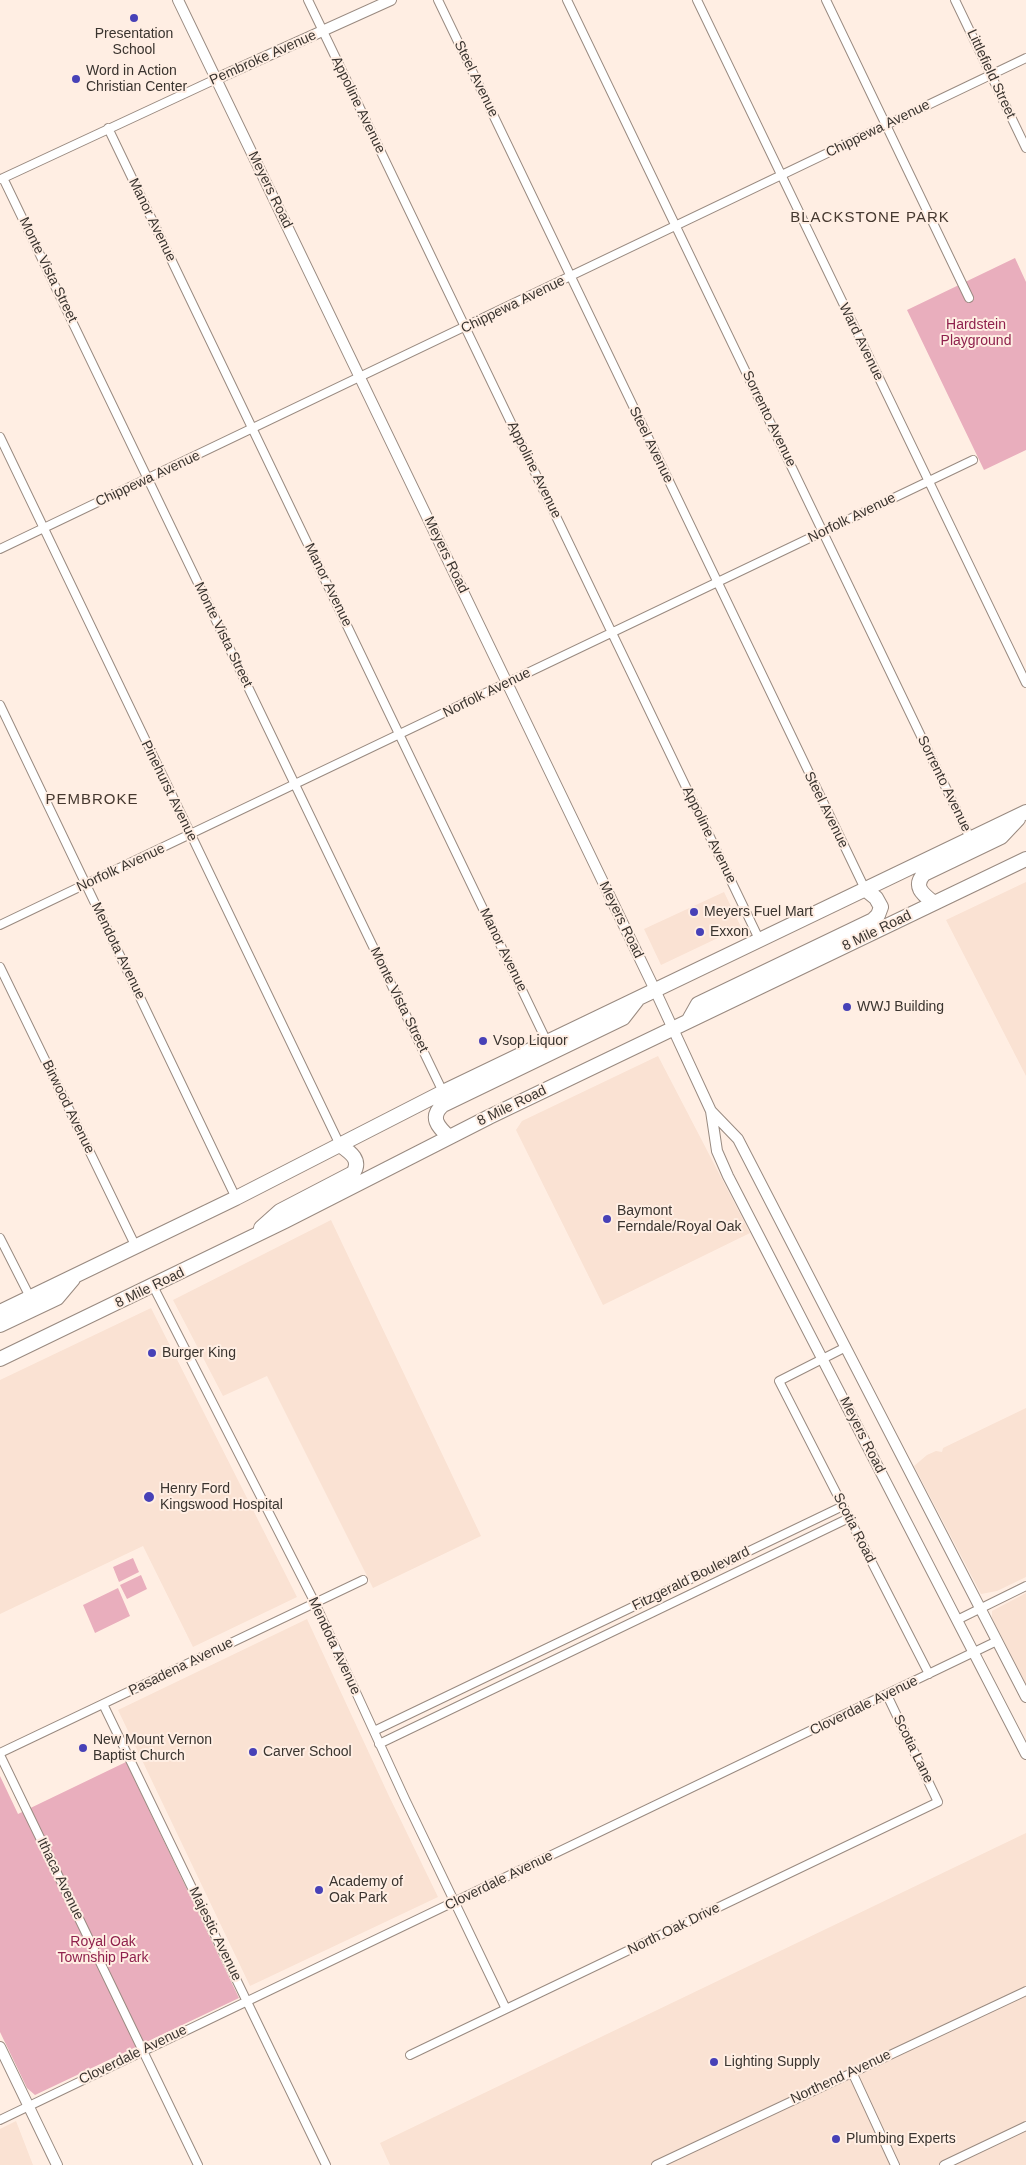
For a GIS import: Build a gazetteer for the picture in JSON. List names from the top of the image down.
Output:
{
  "streets": {
    "highway": ["8 Mile Road"],
    "street": [
      "Pembroke Avenue",
      "Littlefield Street",
      "Steel Avenue",
      "Appoline Avenue",
      "Chippewa Avenue",
      "Meyers Road",
      "Manor Avenue",
      "Monte Vista Street",
      "Ward Avenue",
      "Sorrento Avenue",
      "Norfolk Avenue",
      "Pinehurst Avenue",
      "Mendota Avenue",
      "Birwood Avenue",
      "Scotia Road",
      "Fitzgerald Boulevard",
      "Pasadena Avenue",
      "Cloverdale Avenue",
      "Scotia Lane",
      "Ithaca Avenue",
      "North Oak Drive",
      "Majestic Avenue",
      "Northend Avenue"
    ]
  },
  "crossings": [
    ["Pembroke Avenue", "Appoline Avenue"],
    ["Pembroke Avenue", "Meyers Road"],
    ["Pembroke Avenue", "Manor Avenue"],
    ["Pembroke Avenue", "Monte Vista Street"],
    ["Littlefield Street", "Chippewa Avenue"],
    ["Steel Avenue", "Chippewa Avenue"],
    ["Steel Avenue", "Norfolk Avenue"],
    ["Appoline Avenue", "Chippewa Avenue"],
    ["Appoline Avenue", "Norfolk Avenue"],
    ["Chippewa Avenue", "Meyers Road"],
    ["Chippewa Avenue", "Manor Avenue"],
    ["Chippewa Avenue", "Monte Vista Street"],
    ["Chippewa Avenue", "Ward Avenue"],
    ["Chippewa Avenue", "Sorrento Avenue"],
    ["Chippewa Avenue", "Pinehurst Avenue"],
    ["Meyers Road", "Norfolk Avenue"],
    ["Meyers Road", "8 Mile Road"],
    ["Meyers Road", "Scotia Road"],
    ["Meyers Road", "Cloverdale Avenue"],
    ["Manor Avenue", "Norfolk Avenue"],
    ["Monte Vista Street", "Norfolk Avenue"],
    ["Ward Avenue", "Norfolk Avenue"],
    ["Sorrento Avenue", "Norfolk Avenue"],
    ["Norfolk Avenue", "Pinehurst Avenue"],
    ["Norfolk Avenue", "Mendota Avenue"],
    ["8 Mile Road", "Mendota Avenue"],
    ["Mendota Avenue", "Fitzgerald Boulevard"],
    ["Mendota Avenue", "Pasadena Avenue"],
    ["Mendota Avenue", "Cloverdale Avenue"],
    ["Mendota Avenue", "North Oak Drive"],
    ["Scotia Road", "Fitzgerald Boulevard"],
    ["Scotia Road", "Cloverdale Avenue"],
    ["Pasadena Avenue", "Ithaca Avenue"],
    ["Pasadena Avenue", "Majestic Avenue"],
    ["Cloverdale Avenue", "Scotia Lane"],
    ["Cloverdale Avenue", "Ithaca Avenue"],
    ["Cloverdale Avenue", "Majestic Avenue"],
    ["Scotia Lane", "North Oak Drive"]
  ],
  "districts": ["BLACKSTONE PARK", "PEMBROKE"],
  "parks": ["Hardstein Playground", "Royal Oak Township Park"],
  "places": [
    "Presentation School",
    "Word in Action Christian Center",
    "Meyers Fuel Mart",
    "Exxon",
    "WWJ Building",
    "Vsop Liquor",
    "Baymont Ferndale/Royal Oak",
    "Burger King",
    "Henry Ford Kingswood Hospital",
    "New Mount Vernon Baptist Church",
    "Carver School",
    "Academy of Oak Park",
    "Lighting Supply",
    "Plumbing Experts"
  ]
}
